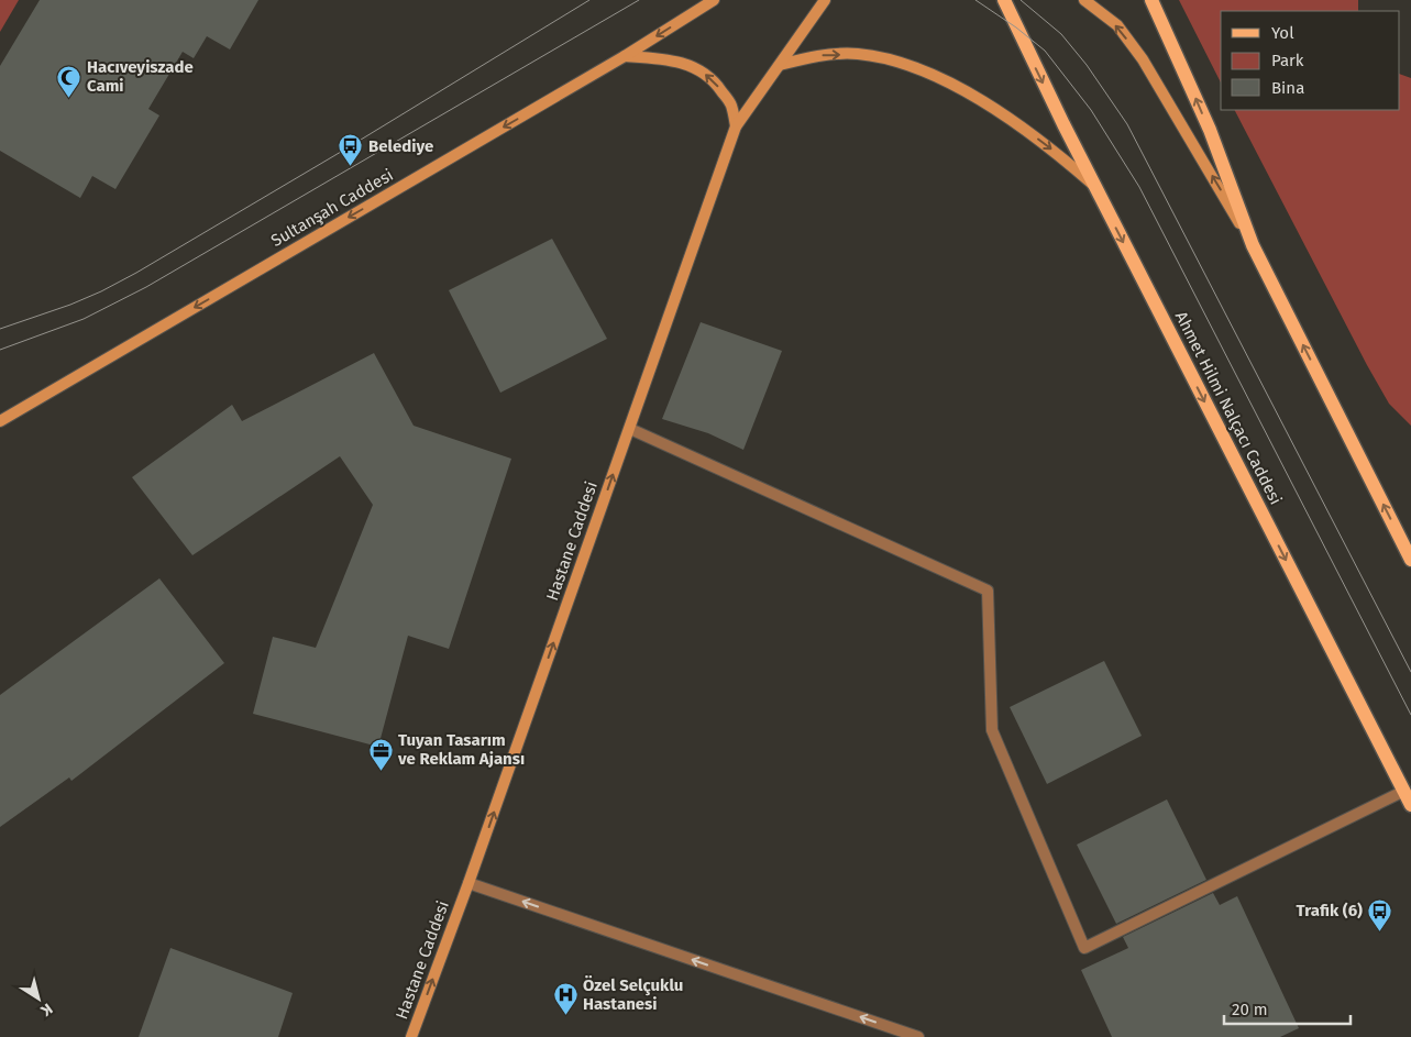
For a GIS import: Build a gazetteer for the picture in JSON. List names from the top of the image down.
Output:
{
  "streets": {
    "main road": ["Ahmet Hilmi Nalçacı Caddesi"],
    "street": ["Sultanşah Caddesi", "Hastane Caddesi"]
  },
  "one_way": ["Sultanşah Caddesi", "Hastane Caddesi"],
  "places": {
    "mosque": ["Hacıveyiszade Cami"],
    "bus stop": ["Belediye", "Trafik (6)"],
    "office": ["Tuyan Tasarım ve Reklam Ajansı"],
    "hospital": ["Özel Selçuklu Hastanesi"]
  },
  "legend": ["Yol", "Park", "Bina"],
  "scale_bar": "20 m",
  "north": "bottom right"
}
